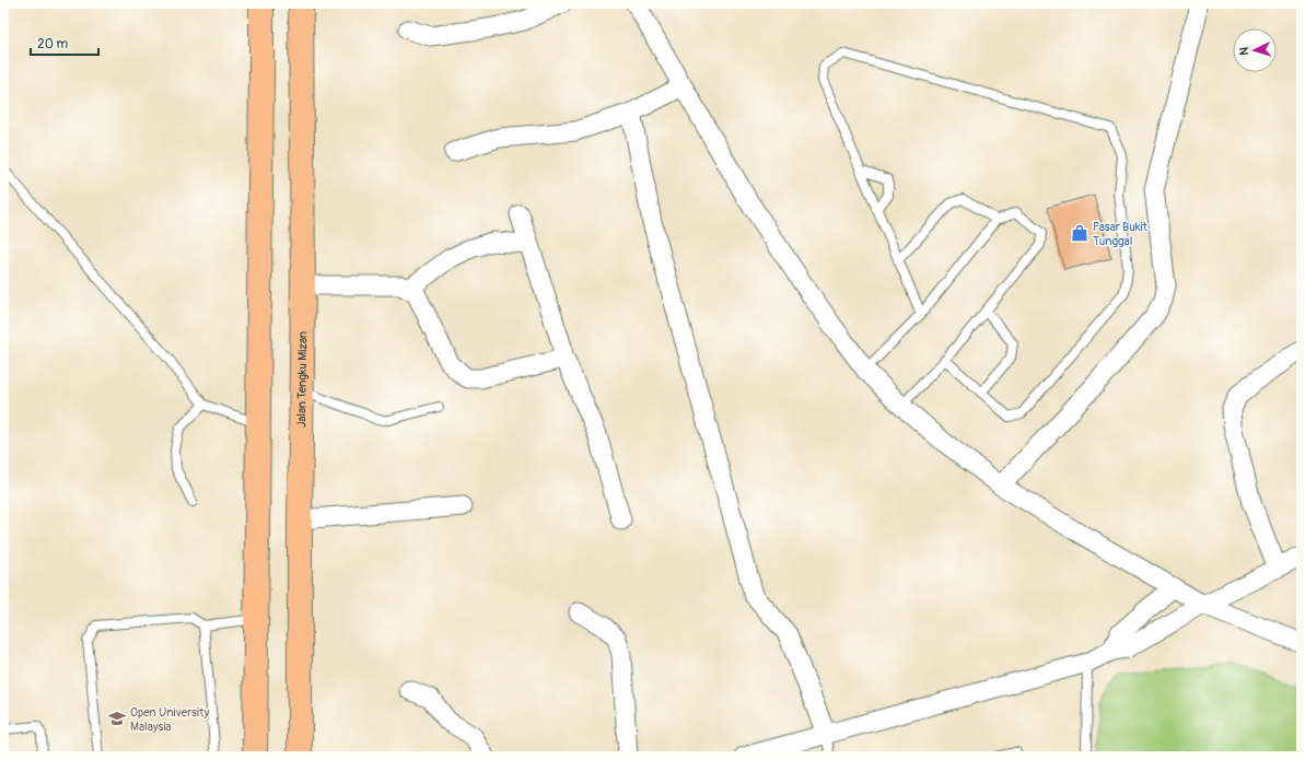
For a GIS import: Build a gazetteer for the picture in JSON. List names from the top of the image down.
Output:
{
  "streets": {
    "highway": ["Jalan Tengku Mizan"]
  },
  "places": {
    "shop": ["Pasar Bukit Tunggal"],
    "school or university": ["Open University Malaysia"]
  },
  "scale_bar": "20 m",
  "north": "left"
}
